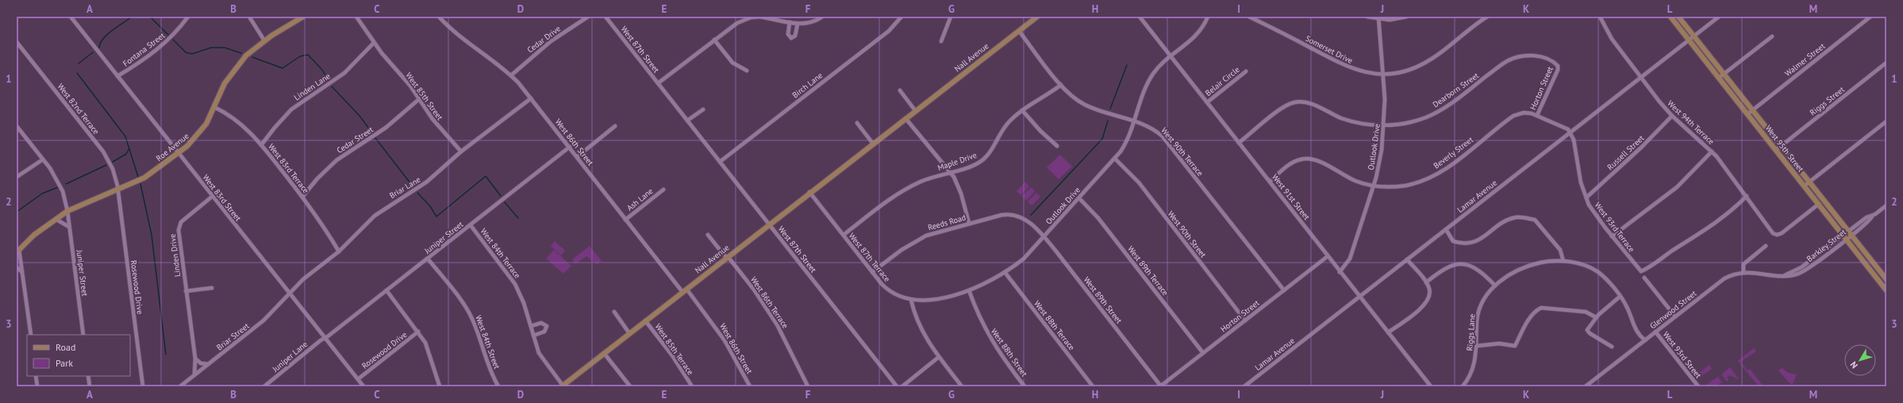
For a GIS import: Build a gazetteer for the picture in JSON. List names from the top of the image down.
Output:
{
  "streets": {
    "main road": ["Nall Avenue", "Roe Avenue", "West 95th Street"],
    "street": [
      "Cedar Drive",
      "Fontana Street",
      "West 87th Street",
      "Somerset Drive",
      "Walmer Street",
      "Belair Circle",
      "Birch Lane",
      "Linden Lane",
      "Horton Street",
      "Dearborn Street",
      "West 85th Street",
      "Riggs Street",
      "West 82nd Terrace",
      "West 94th Terrace",
      "Cedar Street",
      "West 86th Street",
      "Outlook Drive",
      "West 90th Terrace",
      "Beverly Street",
      "Russell Street",
      "Maple Drive",
      "West 83rd Terrace",
      "Briar Lane",
      "Lamar Avenue",
      "West 91st Street",
      "West 83rd Street",
      "Ash Lane",
      "Reeds Road",
      "West 93rd Terrace",
      "West 90th Street",
      "Juniper Street",
      "Barkley Street",
      "West 84th Terrace",
      "Linden Drive",
      "West 87th Terrace",
      "West 89th Terrace",
      "Rosewood Drive",
      "West 89th Street",
      "West 86th Terrace",
      "Glenwood Street",
      "West 88th Terrace",
      "Riggs Lane",
      "Briar Street",
      "West 84th Street",
      "West 85th Terrace",
      "West 88th Street",
      "West 93rd Street",
      "Juniper Lane"
    ]
  },
  "crossings": [
    ["Cedar Drive", "West 86th Street"],
    ["Fontana Street", "West 83rd Street"],
    ["West 87th Street", "Nall Avenue"],
    ["West 87th Street", "Birch Lane"],
    ["Somerset Drive", "Outlook Drive"],
    ["Nall Avenue", "West 86th Street"],
    ["Nall Avenue", "West 90th Terrace"],
    ["Nall Avenue", "West 84th Terrace"],
    ["Nall Avenue", "West 87th Terrace"],
    ["Nall Avenue", "West 86th Terrace"],
    ["Nall Avenue", "West 85th Terrace"],
    ["Walmer Street", "West 95th Street"],
    ["Belair Circle", "West 91st Street"],
    ["Linden Lane", "West 85th Street"],
    ["Linden Lane", "West 83rd Terrace"],
    ["Horton Street", "Dearborn Street"],
    ["Horton Street", "West 90th Terrace"],
    ["Horton Street", "Beverly Street"],
    ["Horton Street", "West 91st Street"],
    ["Horton Street", "West 90th Street"],
    ["Horton Street", "West 89th Terrace"],
    ["Horton Street", "West 89th Street"],
    ["Dearborn Street", "Outlook Drive"],
    ["Dearborn Street", "West 91st Street"],
    ["West 85th Street", "Cedar Street"],
    ["West 85th Street", "Briar Lane"],
    ["Riggs Street", "West 95th Street"],
    ["West 82nd Terrace", "Roe Avenue"],
    ["West 82nd Terrace", "Rosewood Drive"],
    ["West 94th Terrace", "West 95th Street"],
    ["West 94th Terrace", "Russell Street"],
    ["West 94th Terrace", "Lamar Avenue"],
    ["West 94th Terrace", "West 93rd Terrace"],
    ["Cedar Street", "West 83rd Terrace"],
    ["West 86th Street", "Briar Lane"],
    ["West 86th Street", "Ash Lane"],
    ["West 86th Street", "Juniper Street"],
    ["Roe Avenue", "West 83rd Terrace"],
    ["Roe Avenue", "West 83rd Street"],
    ["Roe Avenue", "Juniper Street"],
    ["Roe Avenue", "Rosewood Drive"],
    ["Outlook Drive", "West 90th Terrace"],
    ["Outlook Drive", "Beverly Street"],
    ["Outlook Drive", "West 91st Street"],
    ["Outlook Drive", "West 90th Street"],
    ["Outlook Drive", "West 87th Terrace"],
    ["Outlook Drive", "West 89th Terrace"],
    ["Outlook Drive", "West 89th Street"],
    ["Outlook Drive", "West 88th Terrace"],
    ["Outlook Drive", "West 88th Street"],
    ["West 95th Street", "Lamar Avenue"],
    ["West 95th Street", "Barkley Street"],
    ["West 90th Terrace", "Maple Drive"],
    ["Beverly Street", "Lamar Avenue"],
    ["Beverly Street", "West 91st Street"],
    ["Beverly Street", "West 93rd Terrace"],
    ["Russell Street", "West 93rd Terrace"],
    ["Maple Drive", "West 87th Terrace"],
    ["West 83rd Terrace", "Briar Lane"],
    ["Briar Lane", "West 83rd Street"],
    ["Briar Lane", "Briar Street"],
    ["Lamar Avenue", "West 91st Street"],
    ["Lamar Avenue", "West 93rd Terrace"],
    ["West 83rd Street", "Juniper Street"],
    ["West 83rd Street", "Linden Drive"],
    ["West 83rd Street", "Rosewood Drive"],
    ["West 83rd Street", "Briar Street"],
    ["West 83rd Street", "Juniper Lane"],
    ["Reeds Road", "West 87th Terrace"],
    ["Reeds Road", "West 89th Street"],
    ["Juniper Street", "West 84th Terrace"],
    ["Juniper Street", "West 84th Street"],
    ["Juniper Street", "Juniper Lane"],
    ["Barkley Street", "Glenwood Street"],
    ["Linden Drive", "Briar Street"],
    ["Glenwood Street", "Riggs Lane"],
    ["Glenwood Street", "West 93rd Street"]
  ],
  "legend": ["Road", "Park"],
  "north": "bottom left",
  "grid": {
    "columns": [
      "A",
      "B",
      "C",
      "D",
      "E",
      "F",
      "G",
      "H",
      "I",
      "J",
      "K",
      "L",
      "M"
    ],
    "rows": ["1", "2", "3"]
  }
}
